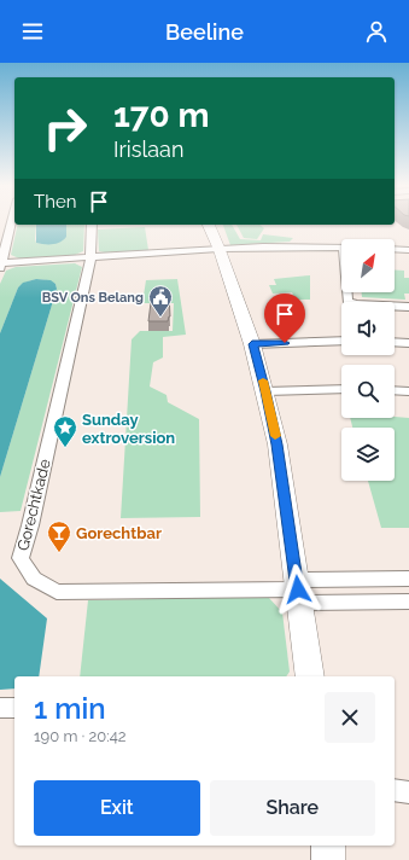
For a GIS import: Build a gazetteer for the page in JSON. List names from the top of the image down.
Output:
{
  "streets": {
    "street": ["Gorechtkade"]
  },
  "places": {
    "public building": ["BSV Ons Belang"],
    "place": ["Sunday extroversion"],
    "bar": ["Gorechtbar"]
  },
  "north": "top right",
  "page": {
    "header": "Beeline",
    "turn": ["170 m", "Irislaan"],
    "then": "Then",
    "heading": ["1 min", "190 m · 20:42"],
    "buttons": ["Exit", "Share"]
  }
}
